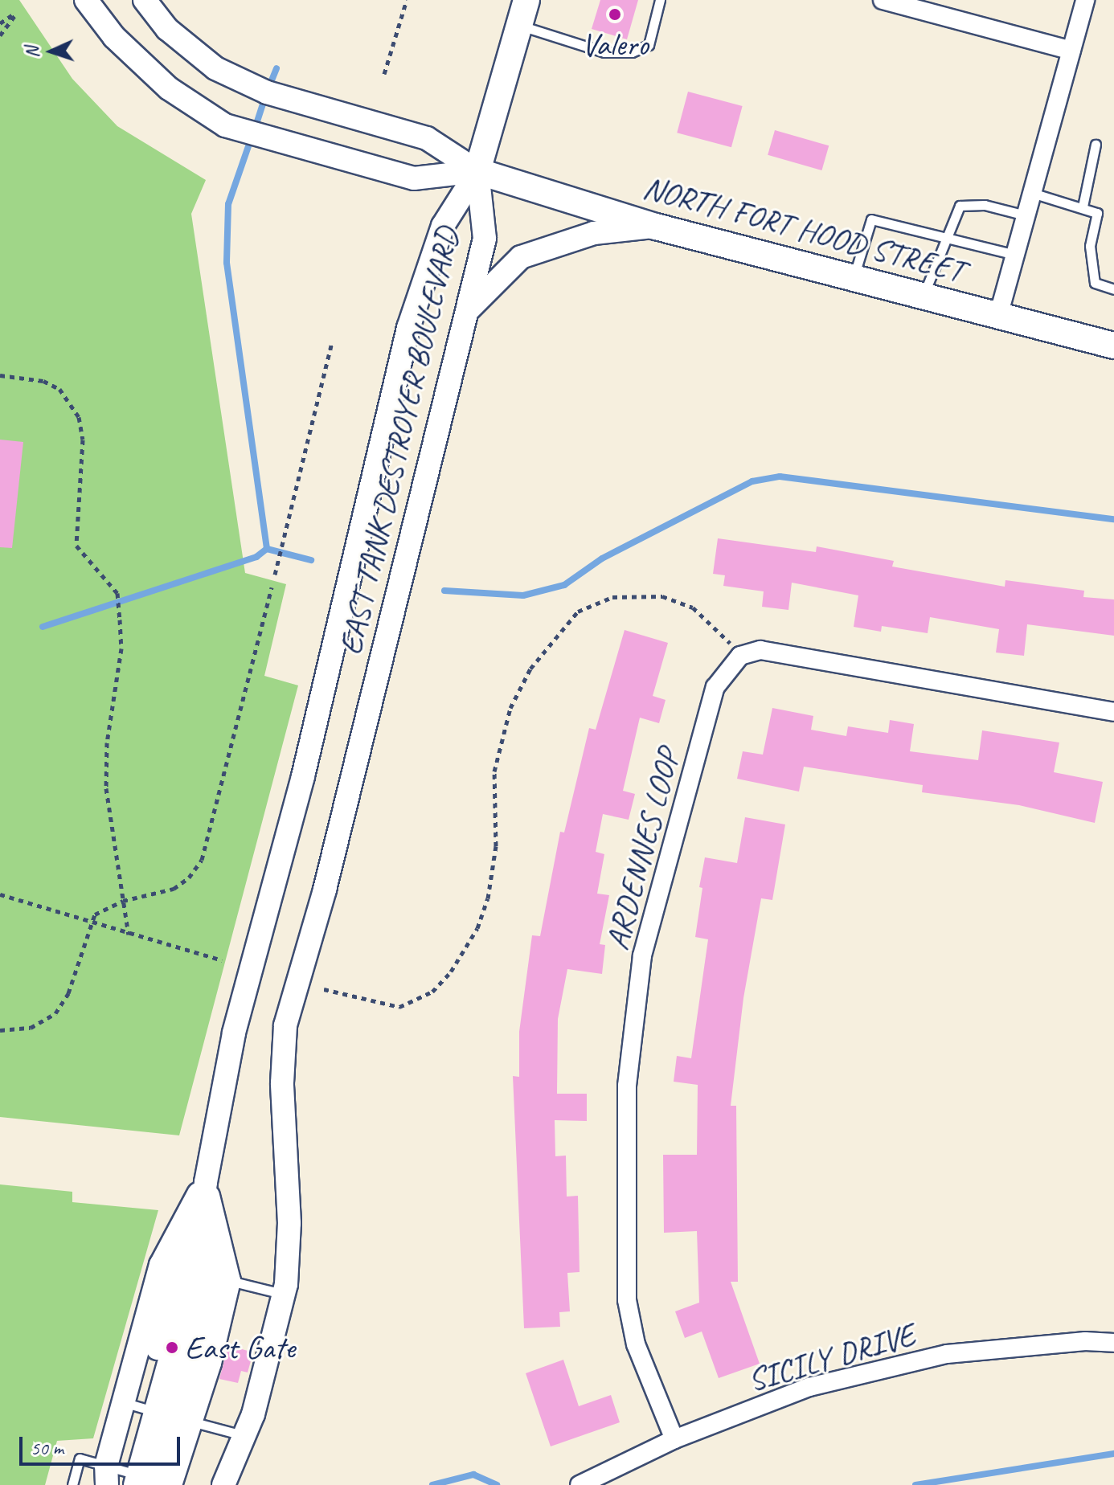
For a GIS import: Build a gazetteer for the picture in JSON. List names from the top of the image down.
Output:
{
  "streets": {
    "main road": ["NORTH FORT HOOD STREET"],
    "street": ["EAST TANK DESTROYER BOULEVARD", "ARDENNES LOOP", "SICILY DRIVE"]
  },
  "crossings": [
    ["NORTH FORT HOOD STREET", "EAST TANK DESTROYER BOULEVARD"],
    ["ARDENNES LOOP", "SICILY DRIVE"]
  ],
  "places": ["Valero", "East Gate"],
  "scale_bar": "50 m",
  "north": "left"
}
